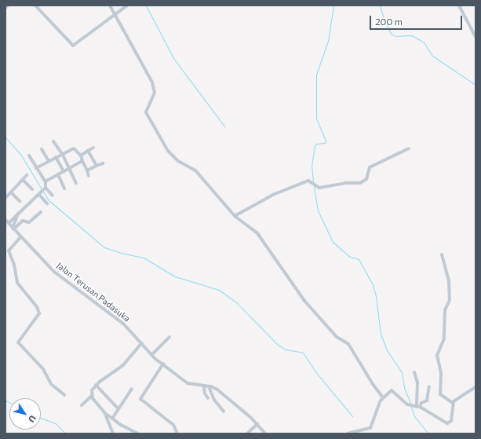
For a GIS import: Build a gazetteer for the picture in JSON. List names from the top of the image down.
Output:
{
  "streets": {
    "street": ["Jalan Terusan Padasuka"]
  },
  "scale_bar": "200 m",
  "north": "bottom right"
}
